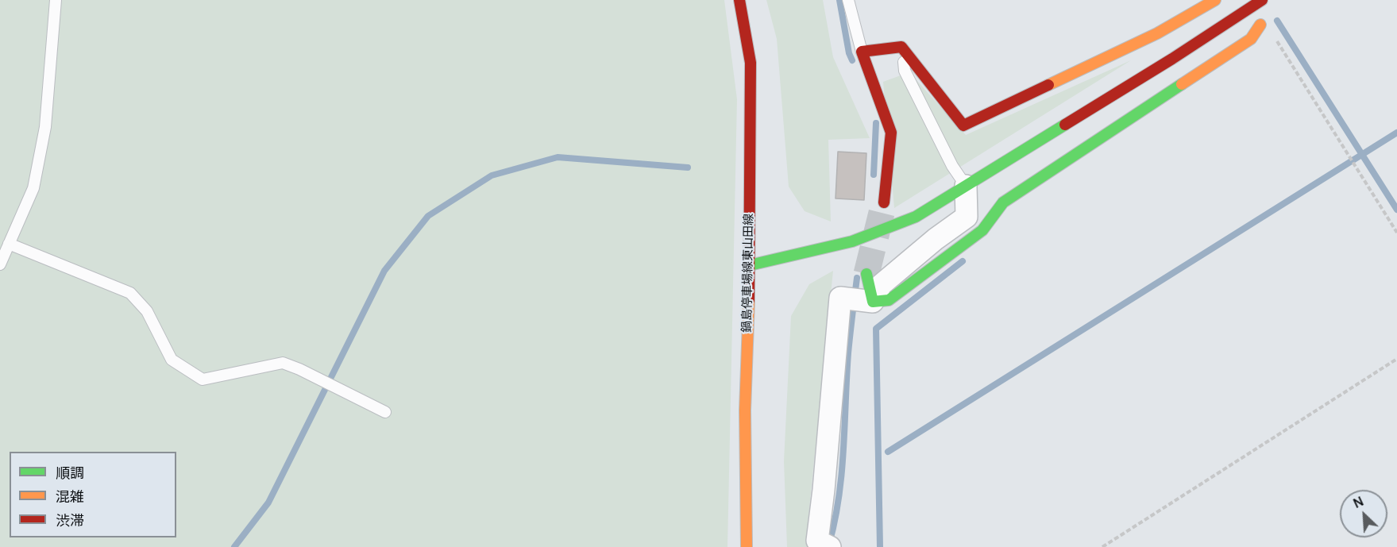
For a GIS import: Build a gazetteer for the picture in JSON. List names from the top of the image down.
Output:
{
  "streets": {
    "street": ["鍋島停車場線東山田線"]
  },
  "legend": ["順調", "混雑", "渋滞"],
  "north": "top left"
}
